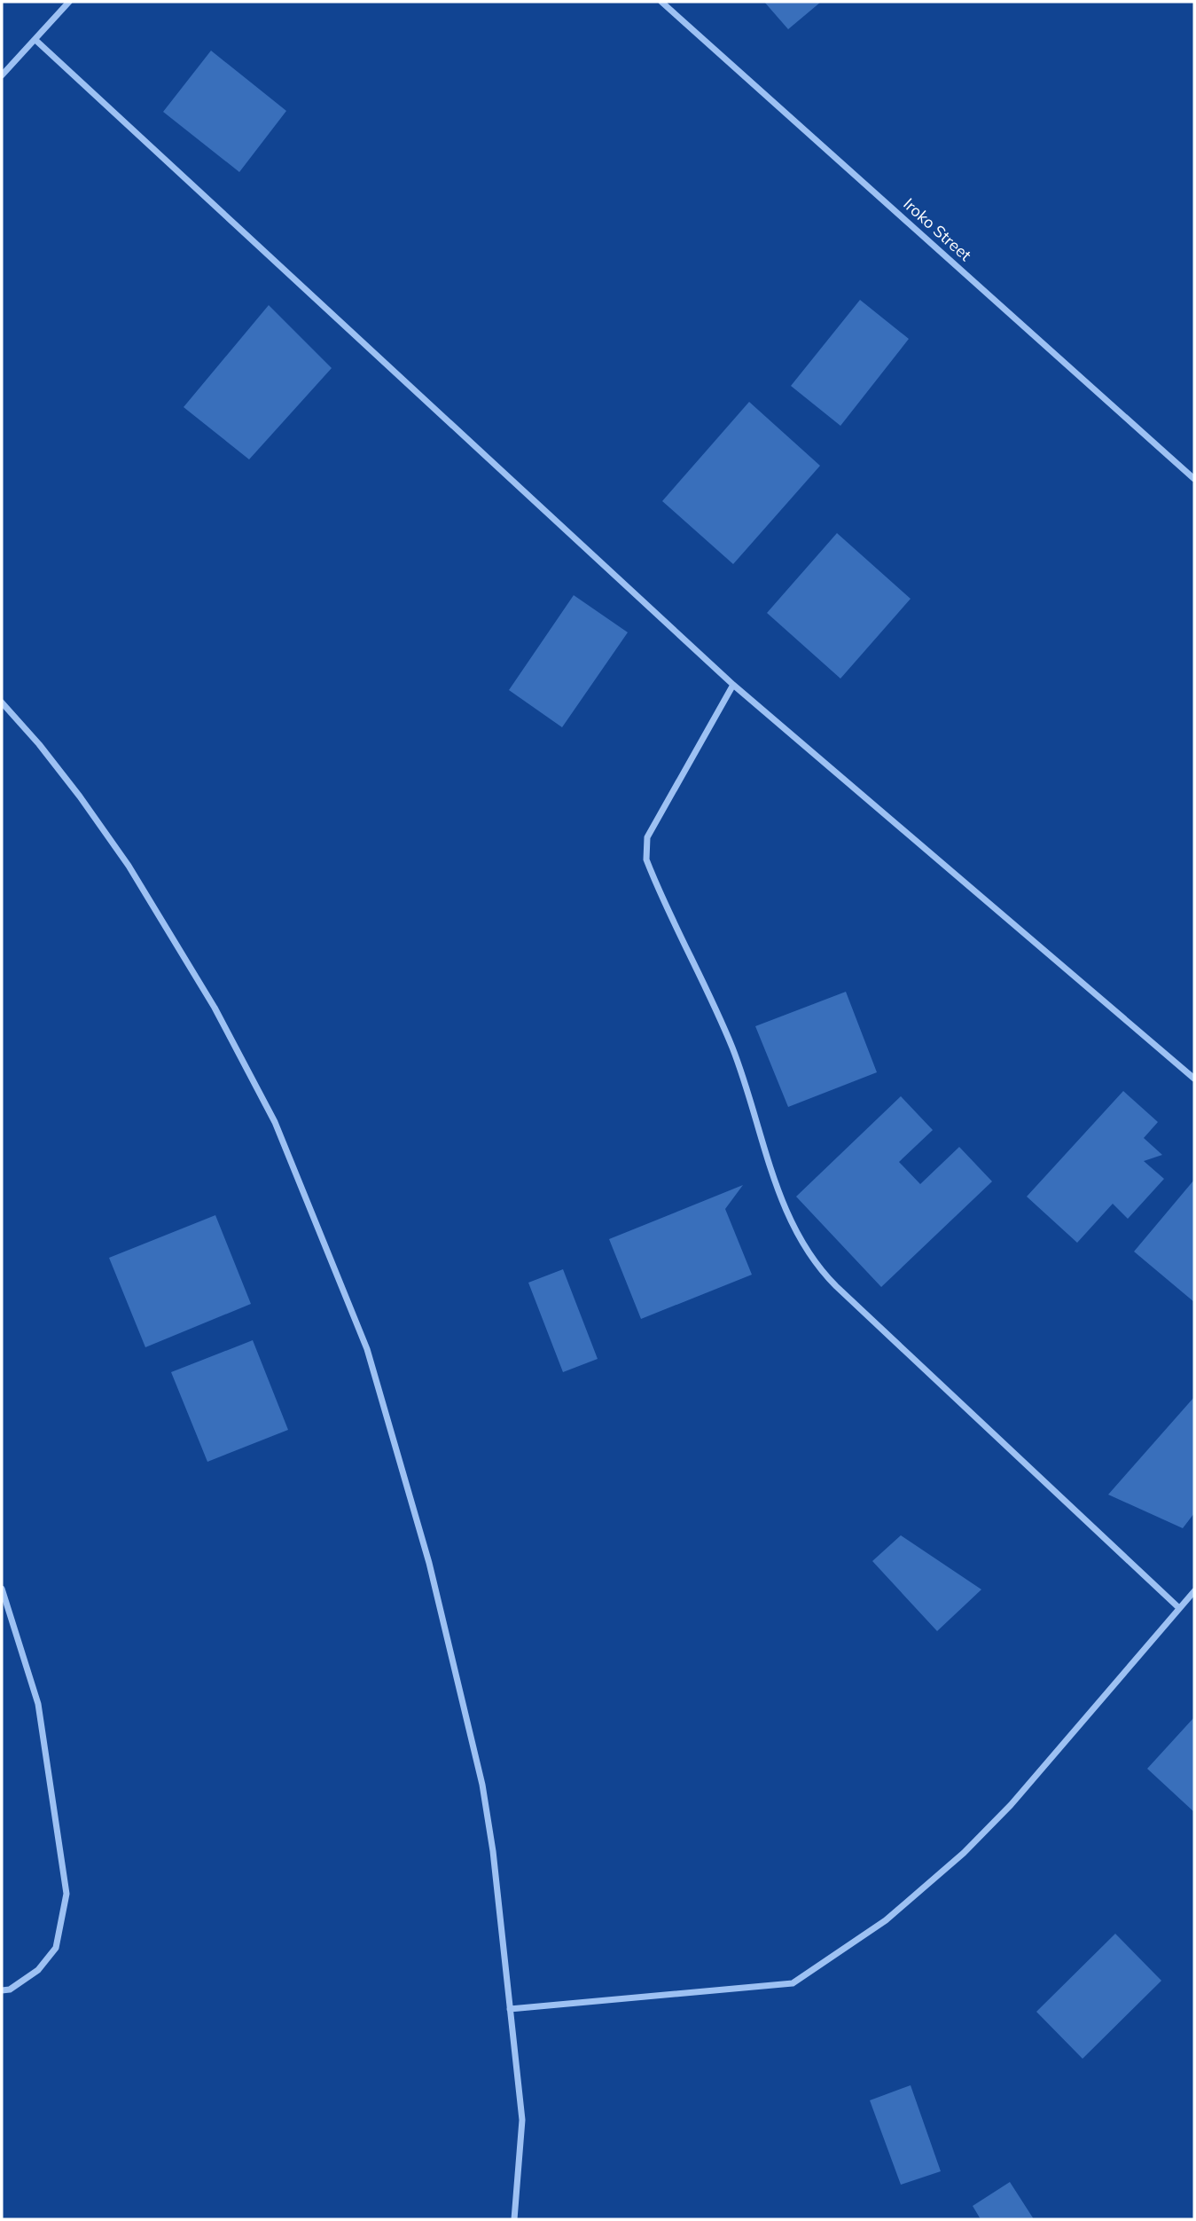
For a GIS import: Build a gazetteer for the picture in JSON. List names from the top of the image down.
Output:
{
  "streets": {
    "street": ["Iroko Street"]
  }
}
